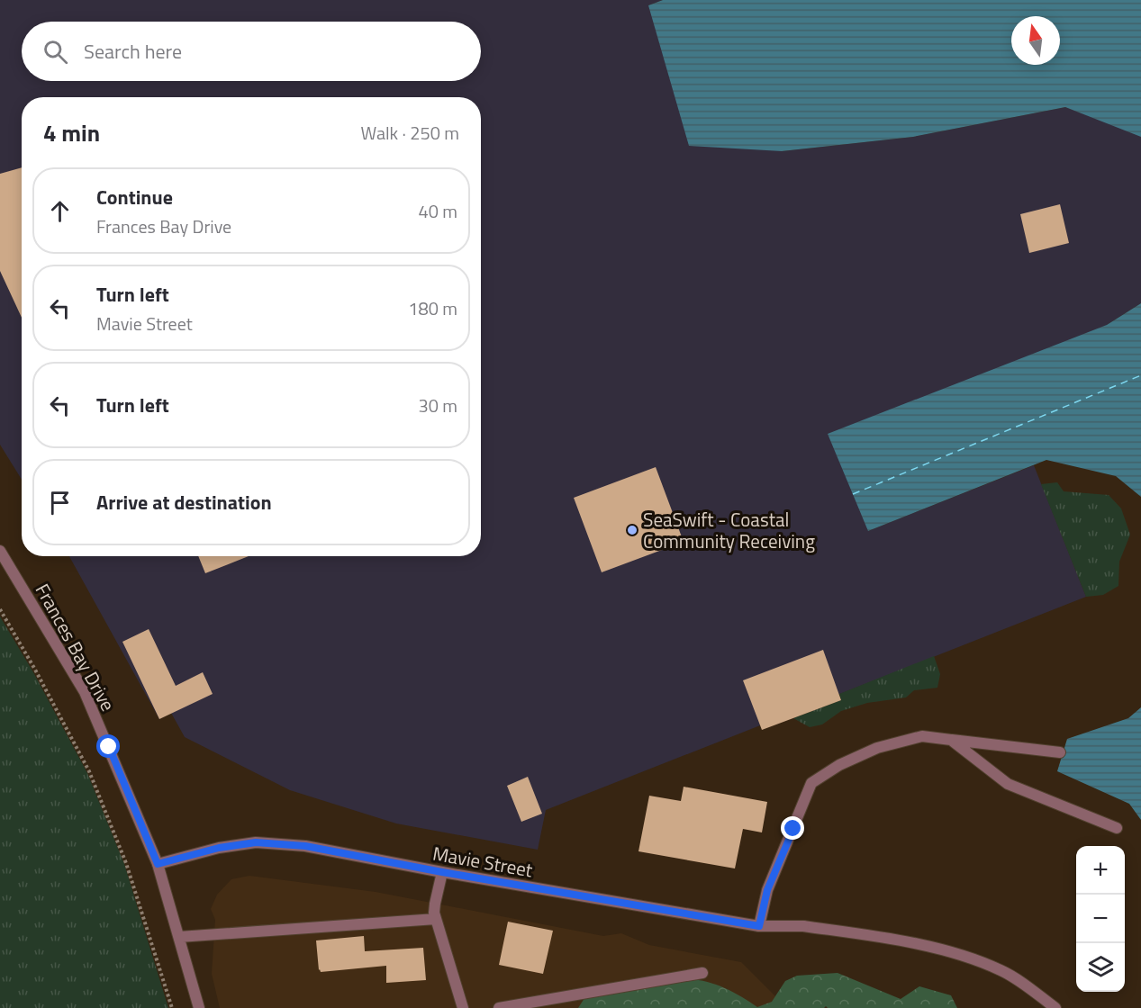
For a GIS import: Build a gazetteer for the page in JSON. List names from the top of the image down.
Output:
{
  "streets": {
    "street": ["Frances Bay Drive", "Mavie Street"]
  },
  "crossings": [
    ["Frances Bay Drive", "Mavie Street"]
  ],
  "places": ["SeaSwift - Coastal Community Receiving"],
  "north": "top",
  "page": {
    "search": "Search here",
    "heading": ["4 min", "Walk · 250 m"],
    "list": [
      ["Continue", "Frances Bay Drive", "40 m"],
      ["Turn left", "Mavie Street", "180 m"],
      ["Turn left", "30 m"],
      "Arrive at destination"
    ],
    "map_buttons": ["+", "−"]
  }
}
